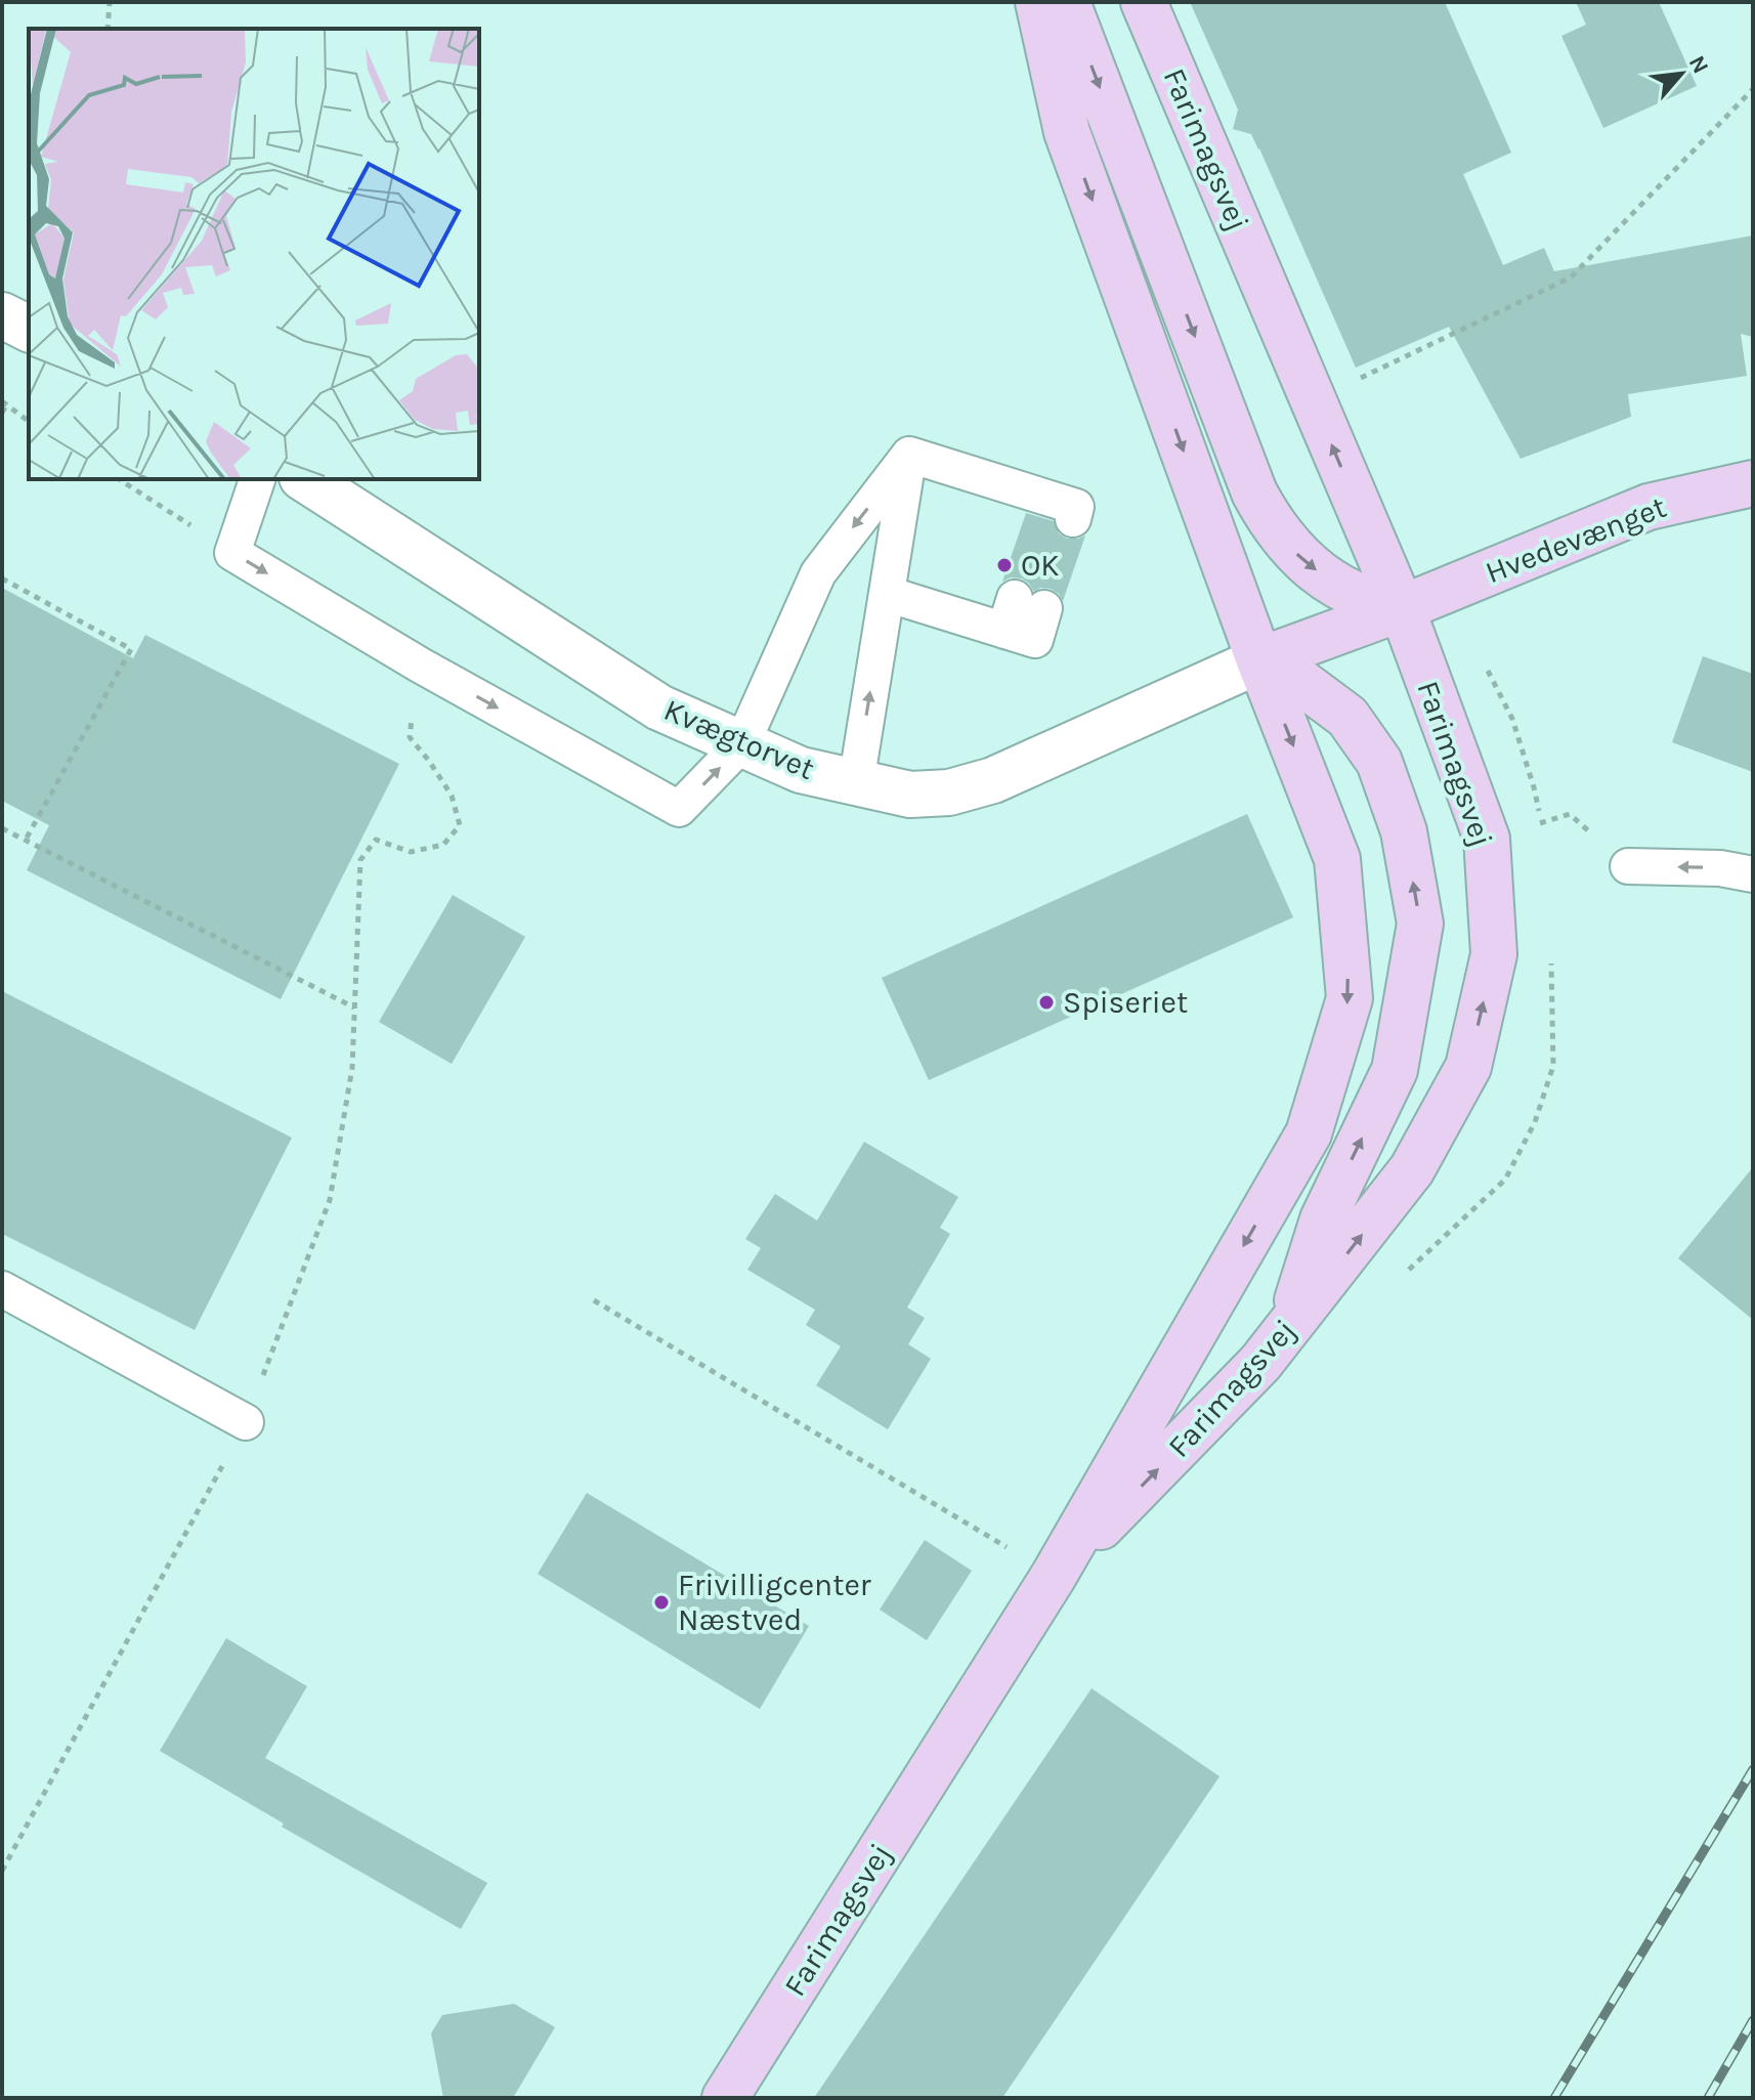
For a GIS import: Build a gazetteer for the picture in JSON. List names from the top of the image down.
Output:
{
  "streets": {
    "main road": ["Farimagsvej", "Hvedevænget", "Kvægtorvet"]
  },
  "crossings": [
    ["Farimagsvej", "Hvedevænget"],
    ["Farimagsvej", "Kvægtorvet"],
    ["Hvedevænget", "Kvægtorvet"]
  ],
  "places": ["OK", "Spiseriet", "Frivilligcenter Næstved"],
  "north": "top right"
}
